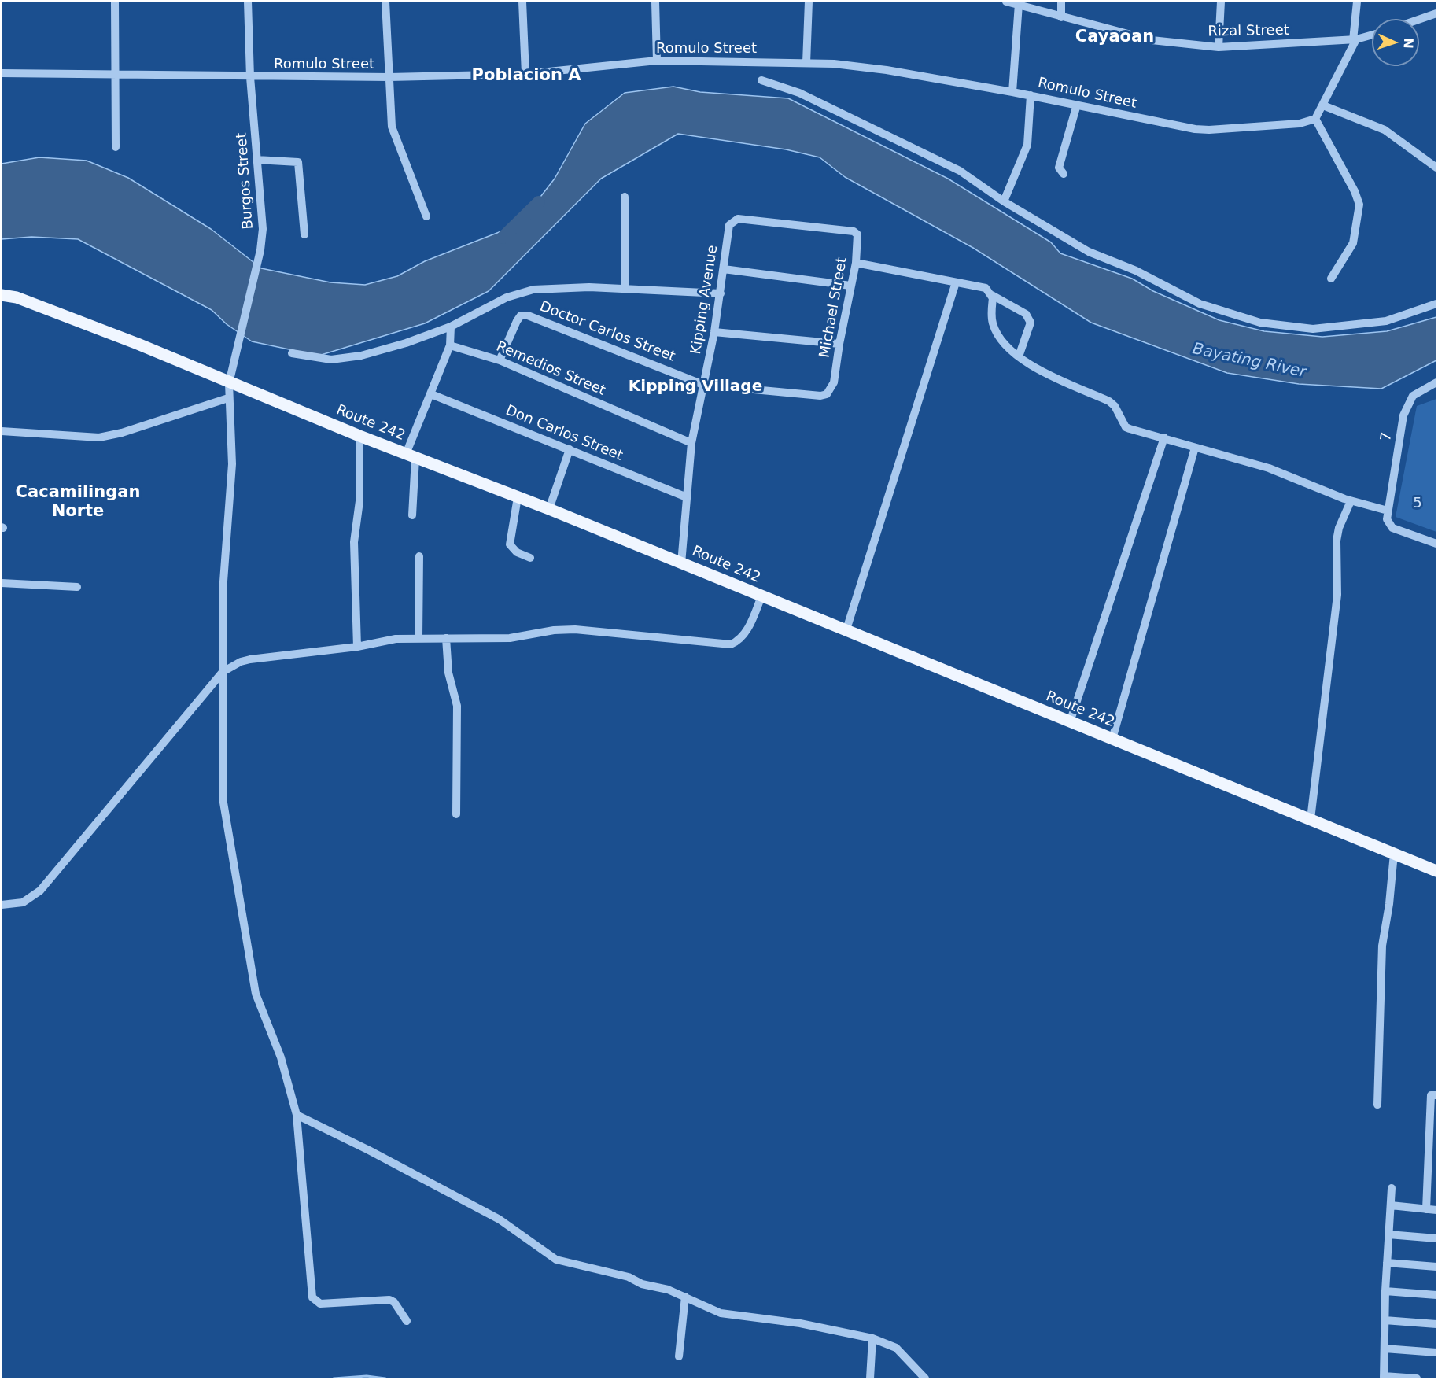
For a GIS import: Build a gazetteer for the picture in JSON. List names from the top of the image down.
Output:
{
  "streets": {
    "main road": ["Route 242"],
    "street": [
      "Rizal Street",
      "Romulo Street",
      "Burgos Street",
      "Kipping Avenue",
      "Michael Street",
      "Doctor Carlos Street",
      "Remedios Street",
      "Don Carlos Street",
      "7"
    ]
  },
  "crossings": [
    ["Romulo Street", "Burgos Street"],
    ["Burgos Street", "Route 242"],
    ["Kipping Avenue", "Michael Street"],
    ["Kipping Avenue", "Doctor Carlos Street"],
    ["Kipping Avenue", "Remedios Street"],
    ["Kipping Avenue", "Don Carlos Street"],
    ["Michael Street", "Doctor Carlos Street"],
    ["Doctor Carlos Street", "Remedios Street"]
  ],
  "districts": [
    "Cayaoan",
    "Poblacion A",
    "Kipping Village",
    "Cacamilingan Norte"
  ],
  "water": ["Bayating River"],
  "parks": ["5"],
  "north": "right"
}
